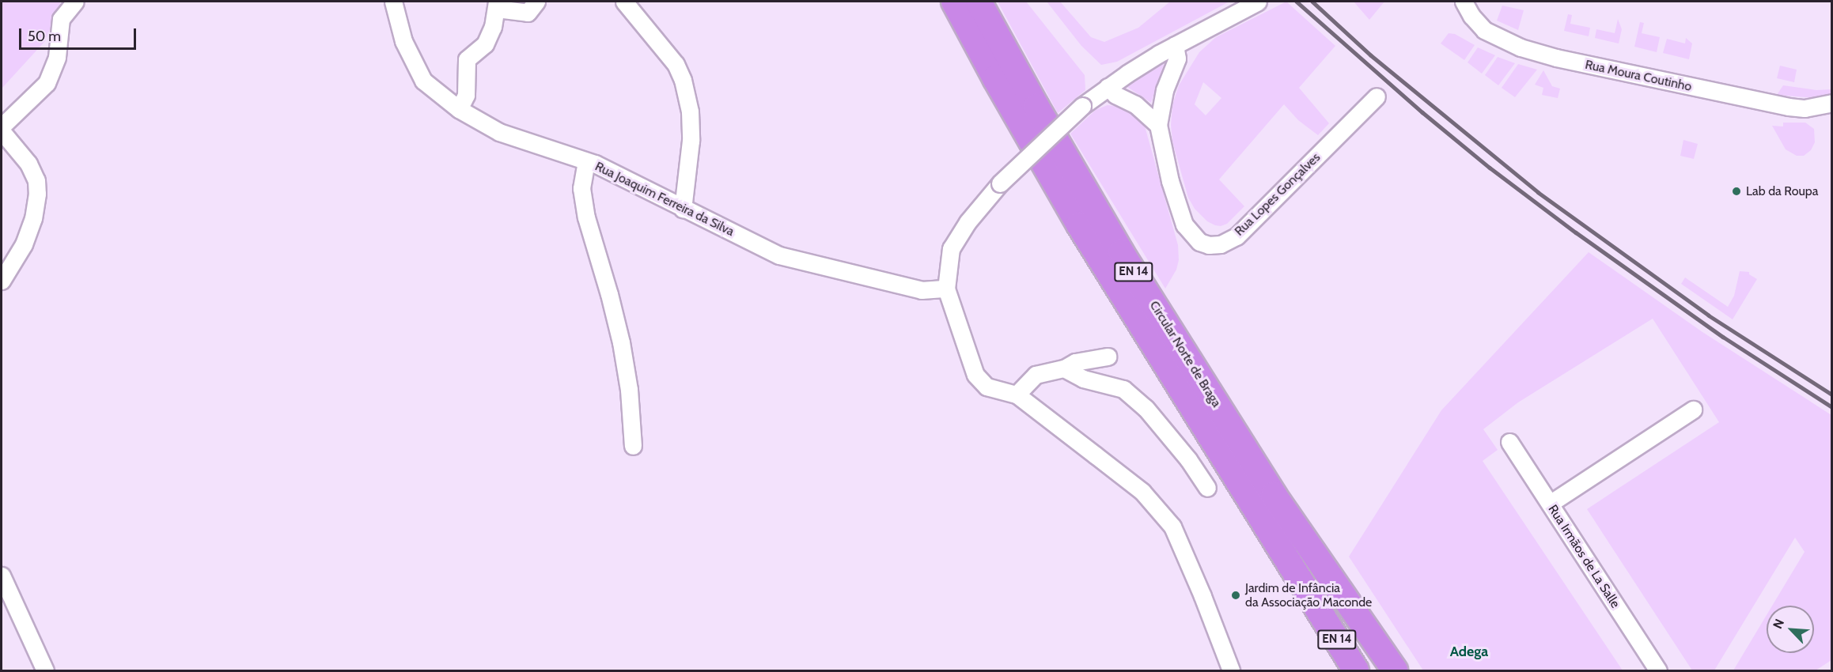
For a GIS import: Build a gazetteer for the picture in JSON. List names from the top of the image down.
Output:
{
  "streets": {
    "highway": ["EN 14", "Circular Norte de Braga"],
    "street": [
      "Rua Moura Coutinho",
      "Rua Lopes Gonçalves",
      "Rua Joaquim Ferreira da Silva",
      "Rua Irmãos de La Salle"
    ]
  },
  "districts": ["Adega"],
  "places": ["Lab da Roupa", "Jardim de Infância da Associação Maconde"],
  "scale_bar": "50 m",
  "north": "top left"
}
